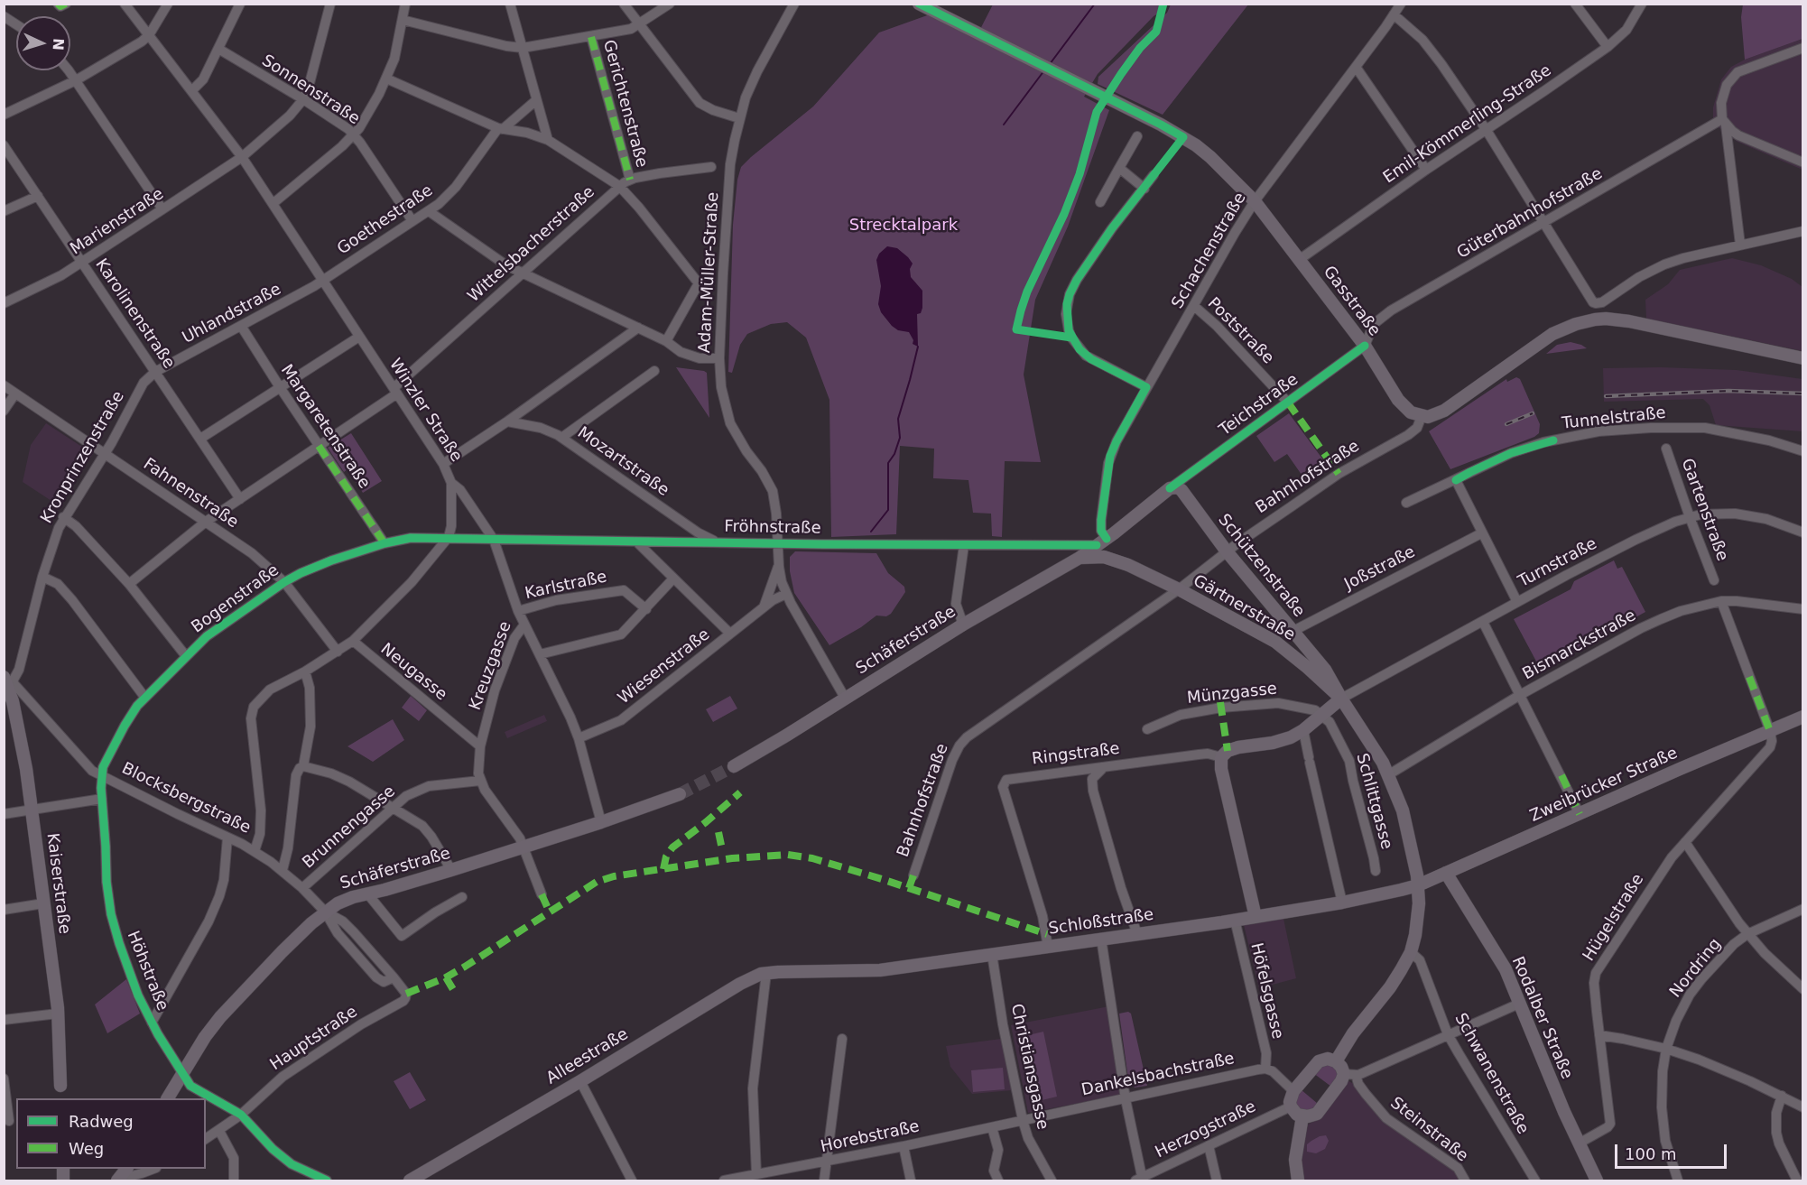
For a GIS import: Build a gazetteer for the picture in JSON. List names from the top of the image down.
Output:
{
  "streets": {
    "main road": [
      "Gasstraße",
      "Teichstraße",
      "Schützenstraße",
      "Gärtnerstraße",
      "Schäferstraße",
      "Ringstraße",
      "Zweibrücker Straße",
      "Kaiserstraße",
      "Schloßstraße",
      "Rodalber Straße",
      "Alleestraße"
    ],
    "street": [
      "Sonnenstraße",
      "Gerichtenstraße",
      "Emil-Kömmerling-Straße",
      "Güterbahnhofstraße",
      "Goethestraße",
      "Marienstraße",
      "Wittelsbacherstraße",
      "Schachenstraße",
      "Adam-Müller-Straße",
      "Karolinenstraße",
      "Uhlandstraße",
      "Poststraße",
      "Winzler Straße",
      "Tunnelstraße",
      "Margaretenstraße",
      "Kronprinzenstraße",
      "Mozartstraße",
      "Bahnhofstraße",
      "Fahnenstraße",
      "Gartenstraße",
      "Fröhnstraße",
      "Turnstraße",
      "Joßstraße",
      "Karlstraße",
      "Bogenstraße",
      "Bismarckstraße",
      "Kreuzgasse",
      "Wiesenstraße",
      "Neugasse",
      "Münzgasse",
      "Blocksbergstraße",
      "Schlittgasse",
      "Brunnengasse",
      "Hügelstraße",
      "Nordring",
      "Höhstraße",
      "Höfelsgasse",
      "Hauptstraße",
      "Christiansgasse",
      "Schwanenstraße",
      "Dankelsbachstraße",
      "Herzogstraße",
      "Steinstraße",
      "Horebstraße"
    ]
  },
  "crossings": [
    ["Sonnenstraße", "Goethestraße"],
    ["Sonnenstraße", "Marienstraße"],
    ["Gerichtenstraße", "Wittelsbacherstraße"],
    ["Emil-Kömmerling-Straße", "Gasstraße"],
    ["Güterbahnhofstraße", "Gasstraße"],
    ["Güterbahnhofstraße", "Teichstraße"],
    ["Goethestraße", "Uhlandstraße"],
    ["Goethestraße", "Winzler Straße"],
    ["Marienstraße", "Karolinenstraße"],
    ["Marienstraße", "Winzler Straße"],
    ["Wittelsbacherstraße", "Karolinenstraße"],
    ["Wittelsbacherstraße", "Winzler Straße"],
    ["Wittelsbacherstraße", "Margaretenstraße"],
    ["Wittelsbacherstraße", "Fahnenstraße"],
    ["Schachenstraße", "Gasstraße"],
    ["Schachenstraße", "Poststraße"],
    ["Schachenstraße", "Teichstraße"],
    ["Schachenstraße", "Fröhnstraße"],
    ["Schachenstraße", "Schäferstraße"],
    ["Adam-Müller-Straße", "Fröhnstraße"],
    ["Adam-Müller-Straße", "Wiesenstraße"],
    ["Gasstraße", "Teichstraße"],
    ["Gasstraße", "Bahnhofstraße"],
    ["Karolinenstraße", "Uhlandstraße"],
    ["Karolinenstraße", "Kronprinzenstraße"],
    ["Uhlandstraße", "Winzler Straße"],
    ["Uhlandstraße", "Margaretenstraße"],
    ["Uhlandstraße", "Kronprinzenstraße"],
    ["Poststraße", "Teichstraße"],
    ["Teichstraße", "Fröhnstraße"],
    ["Teichstraße", "Schützenstraße"],
    ["Teichstraße", "Schäferstraße"],
    ["Winzler Straße", "Fröhnstraße"],
    ["Winzler Straße", "Bogenstraße"],
    ["Winzler Straße", "Kreuzgasse"],
    ["Margaretenstraße", "Bogenstraße"],
    ["Kronprinzenstraße", "Fahnenstraße"],
    ["Kronprinzenstraße", "Blocksbergstraße"],
    ["Kronprinzenstraße", "Kaiserstraße"],
    ["Mozartstraße", "Fröhnstraße"],
    ["Bahnhofstraße", "Schützenstraße"],
    ["Bahnhofstraße", "Gärtnerstraße"],
    ["Fahnenstraße", "Bogenstraße"],
    ["Gartenstraße", "Turnstraße"],
    ["Fröhnstraße", "Bogenstraße"],
    ["Fröhnstraße", "Schäferstraße"],
    ["Fröhnstraße", "Kreuzgasse"],
    ["Fröhnstraße", "Wiesenstraße"],
    ["Turnstraße", "Schützenstraße"],
    ["Turnstraße", "Gärtnerstraße"],
    ["Turnstraße", "Ringstraße"],
    ["Schützenstraße", "Joßstraße"],
    ["Schützenstraße", "Gärtnerstraße"],
    ["Schützenstraße", "Ringstraße"],
    ["Karlstraße", "Kreuzgasse"],
    ["Bogenstraße", "Blocksbergstraße"],
    ["Bogenstraße", "Höhstraße"],
    ["Gärtnerstraße", "Schäferstraße"],
    ["Gärtnerstraße", "Bismarckstraße"],
    ["Gärtnerstraße", "Ringstraße"],
    ["Gärtnerstraße", "Zweibrücker Straße"],
    ["Gärtnerstraße", "Schloßstraße"],
    ["Schäferstraße", "Blocksbergstraße"],
    ["Schäferstraße", "Höhstraße"],
    ["Kreuzgasse", "Neugasse"],
    ["Kreuzgasse", "Brunnengasse"],
    ["Münzgasse", "Ringstraße"],
    ["Münzgasse", "Schlittgasse"],
    ["Ringstraße", "Schlittgasse"],
    ["Ringstraße", "Schloßstraße"],
    ["Zweibrücker Straße", "Hügelstraße"],
    ["Zweibrücker Straße", "Schloßstraße"],
    ["Zweibrücker Straße", "Rodalber Straße"],
    ["Blocksbergstraße", "Brunnengasse"],
    ["Blocksbergstraße", "Kaiserstraße"],
    ["Blocksbergstraße", "Höhstraße"],
    ["Blocksbergstraße", "Hauptstraße"],
    ["Hügelstraße", "Rodalber Straße"],
    ["Schloßstraße", "Höfelsgasse"],
    ["Schloßstraße", "Alleestraße"],
    ["Schloßstraße", "Christiansgasse"],
    ["Höhstraße", "Hauptstraße"],
    ["Höfelsgasse", "Dankelsbachstraße"],
    ["Christiansgasse", "Dankelsbachstraße"],
    ["Christiansgasse", "Horebstraße"],
    ["Dankelsbachstraße", "Horebstraße"]
  ],
  "parks": ["Strecktalpark"],
  "legend": ["Radweg", "Weg"],
  "scale_bar": "100 m",
  "north": "right"
}
